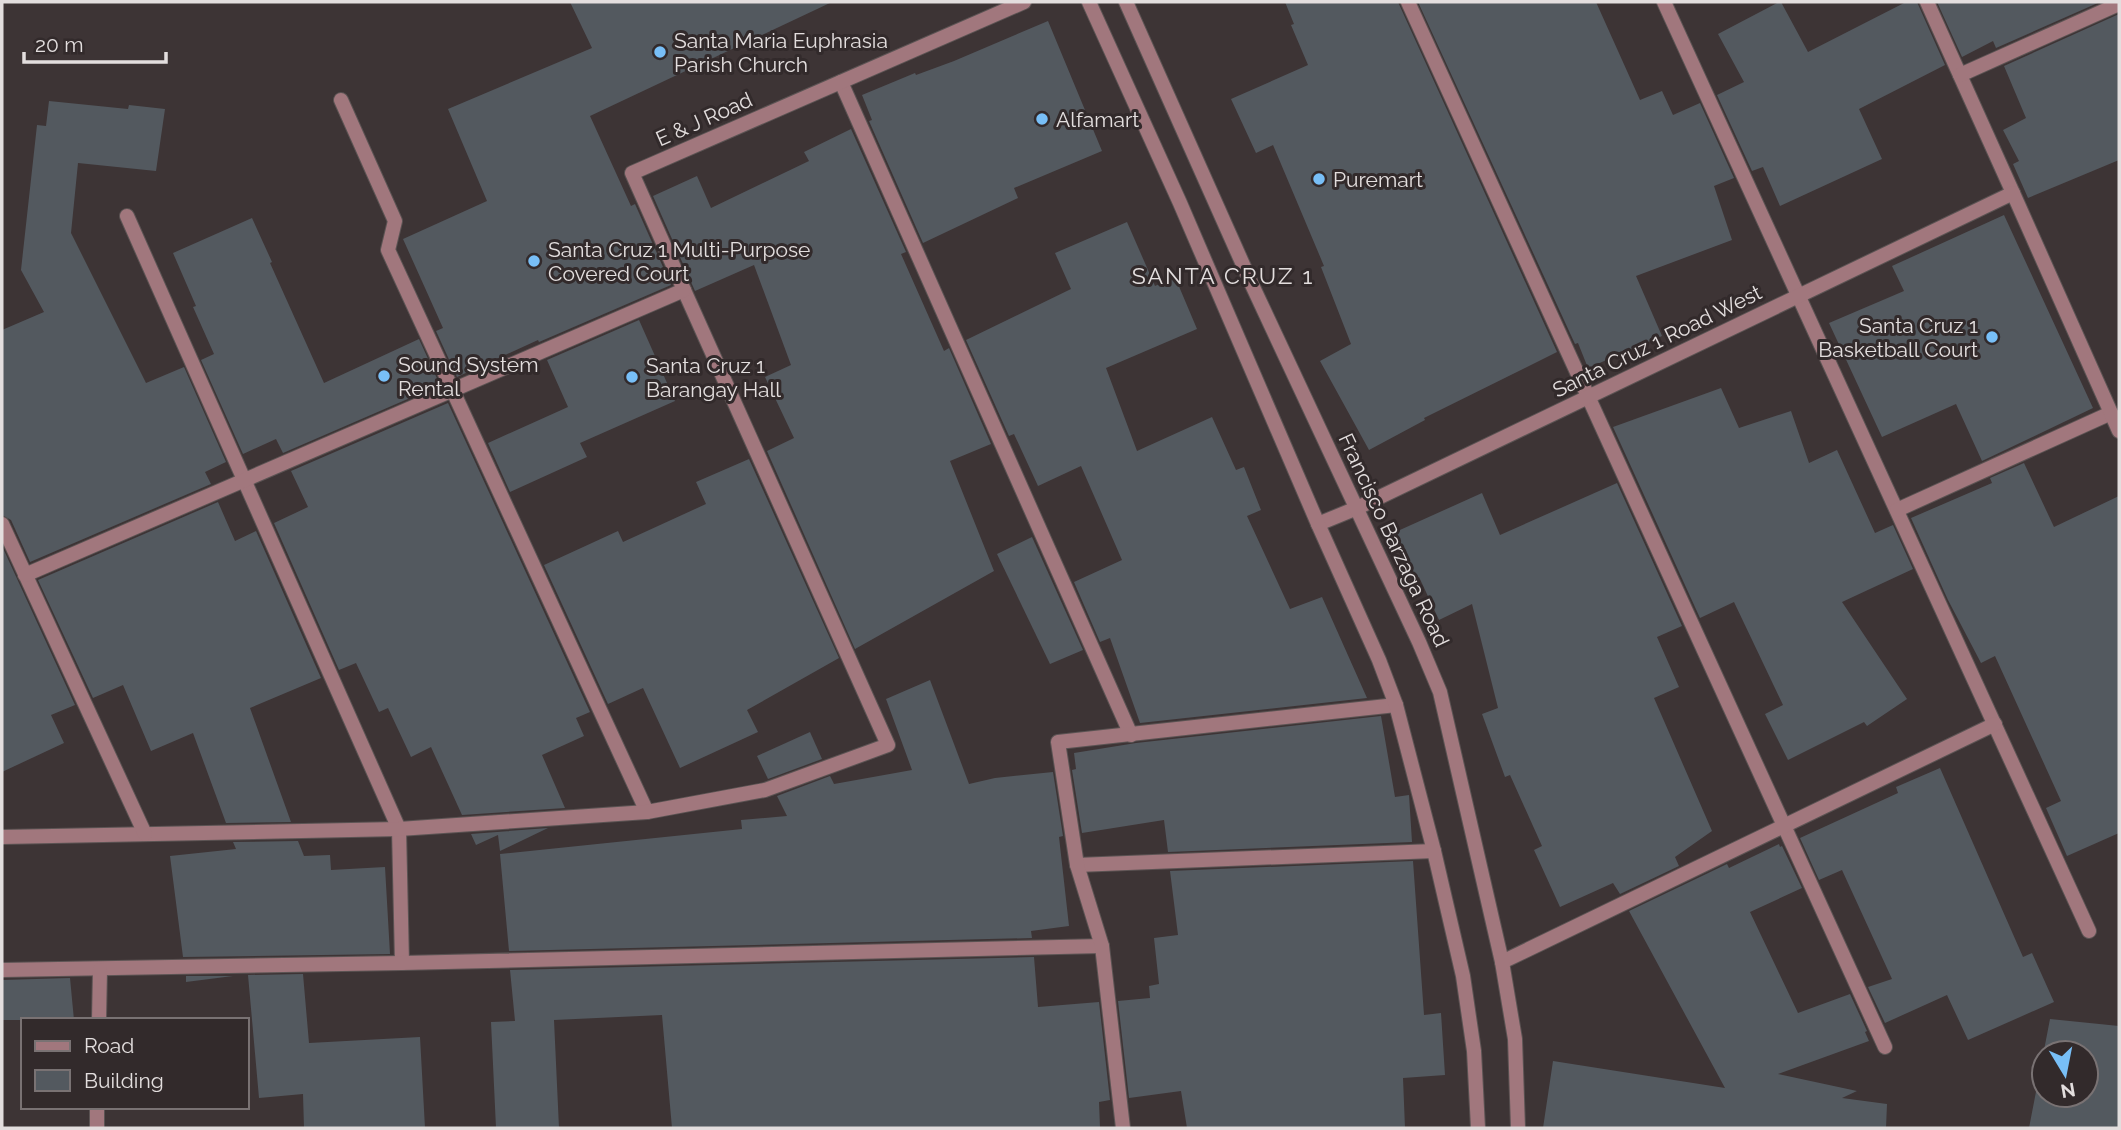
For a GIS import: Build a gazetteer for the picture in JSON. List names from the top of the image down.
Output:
{
  "streets": {
    "street": ["E & J Road", "Santa Cruz 1 Road West", "Francisco Barzaga Road"]
  },
  "crossings": [
    ["Santa Cruz 1 Road West", "Francisco Barzaga Road"]
  ],
  "districts": ["SANTA CRUZ 1"],
  "places": [
    "Santa Maria Euphrasia Parish Church",
    "Alfamart",
    "Puremart",
    "Santa Cruz 1 Multi-Purpose Covered Court",
    "Santa Cruz 1 Basketball Court",
    "Sound System Rental",
    "Santa Cruz 1 Barangay Hall"
  ],
  "legend": ["Road", "Building"],
  "scale_bar": "20 m",
  "north": "bottom"
}
